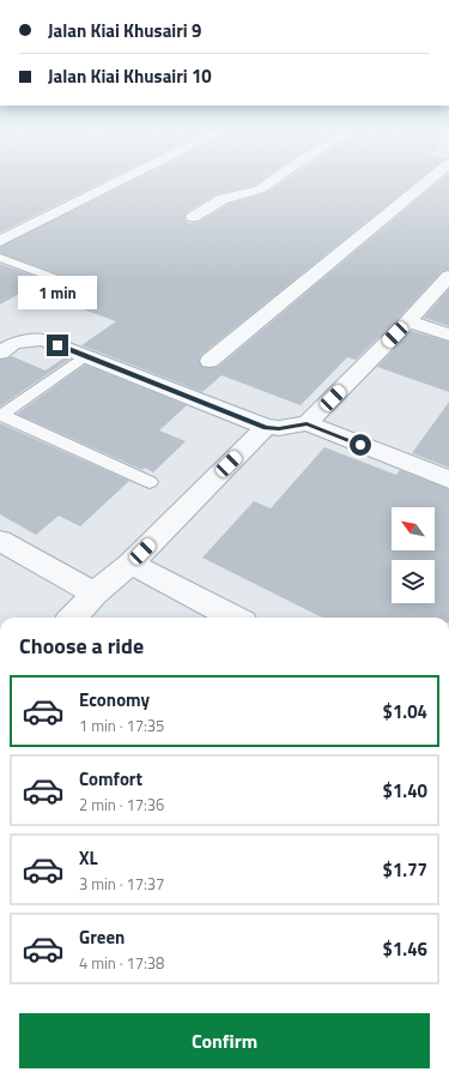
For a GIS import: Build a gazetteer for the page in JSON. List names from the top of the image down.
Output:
{
  "north": "top left",
  "page": {
    "banner": ["Jalan Kiai Khusairi 9", "Jalan Kiai Khusairi 10"],
    "bubble": "1 min",
    "heading": "Choose a ride",
    "list": [
      {
        "name": "Economy",
        "note": "1 min · 17:35",
        "value": "$1.04"
      },
      {
        "name": "Comfort",
        "note": "2 min · 17:36",
        "value": "$1.40"
      },
      {
        "name": "XL",
        "note": "3 min · 17:37",
        "value": "$1.77"
      },
      {
        "name": "Green",
        "note": "4 min · 17:38",
        "value": "$1.46"
      }
    ],
    "buttons": "Confirm"
  }
}
